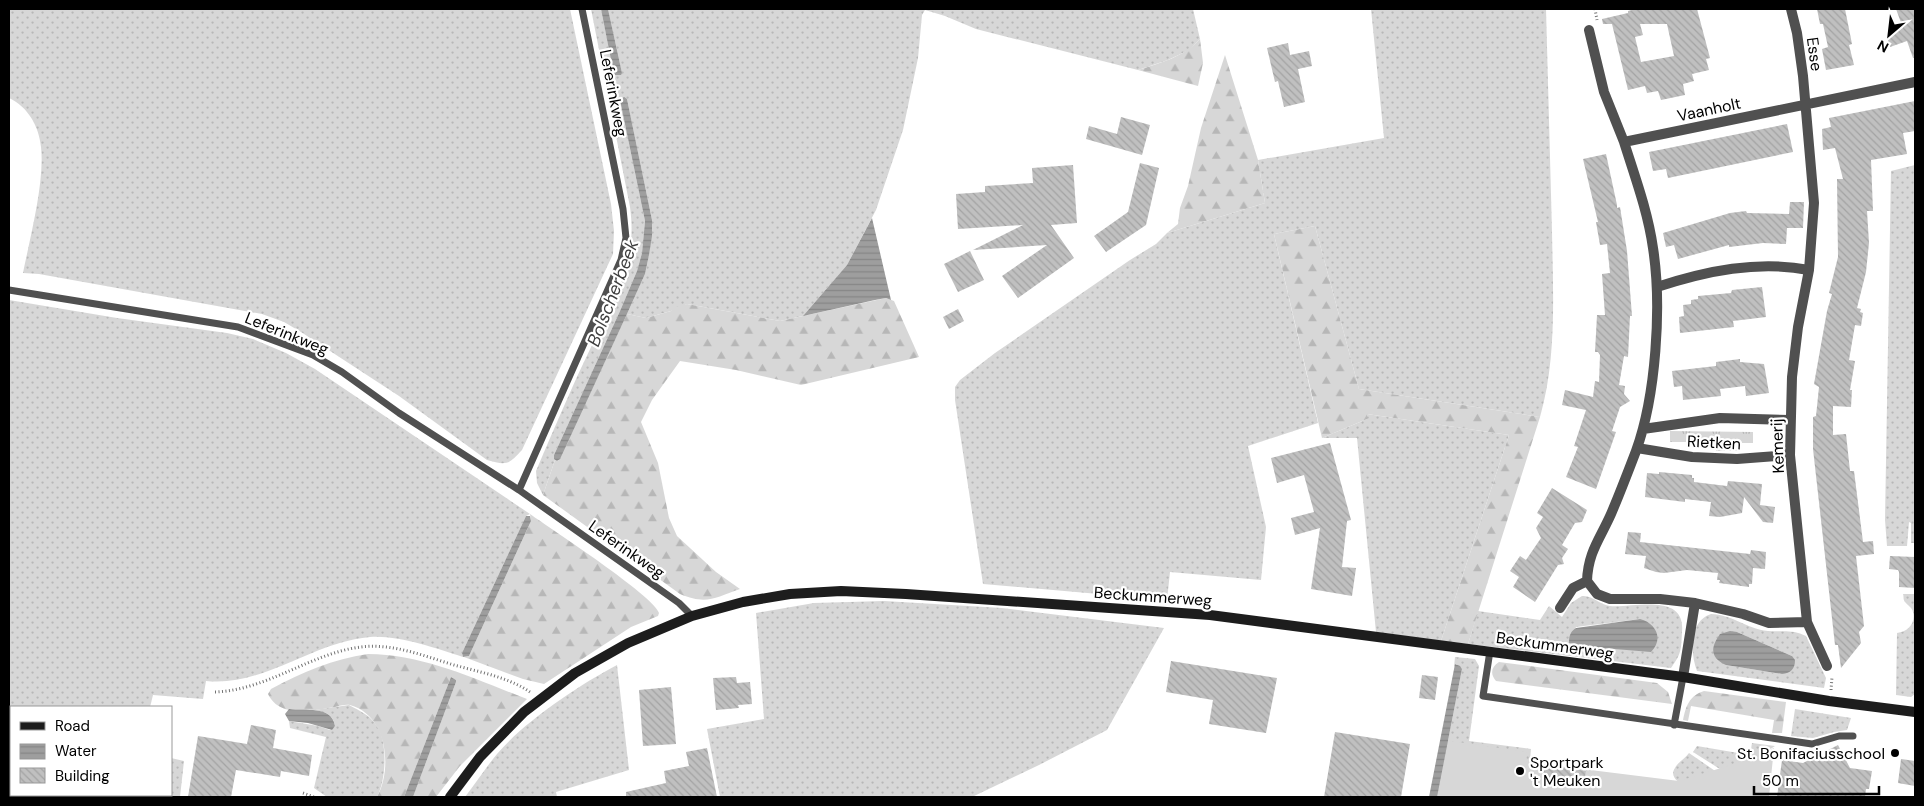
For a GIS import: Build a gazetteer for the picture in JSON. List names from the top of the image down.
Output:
{
  "streets": {
    "street": [
      "Esse",
      "Vaanholt",
      "Rietken",
      "Kemerij",
      "Beckummerweg"
    ],
    "lane": ["Leferinkweg"]
  },
  "crossings": [
    ["Esse", "Vaanholt"],
    ["Esse", "Kemerij"],
    ["Leferinkweg", "Beckummerweg"],
    ["Vaanholt", "Kemerij"],
    ["Rietken", "Kemerij"]
  ],
  "water": ["Bolscherbeek"],
  "places": ["St. Bonifaciusschool", "Sportpark 't Meuken"],
  "legend": ["Road", "Water", "Building"],
  "scale_bar": "50 m",
  "north": "bottom left"
}
